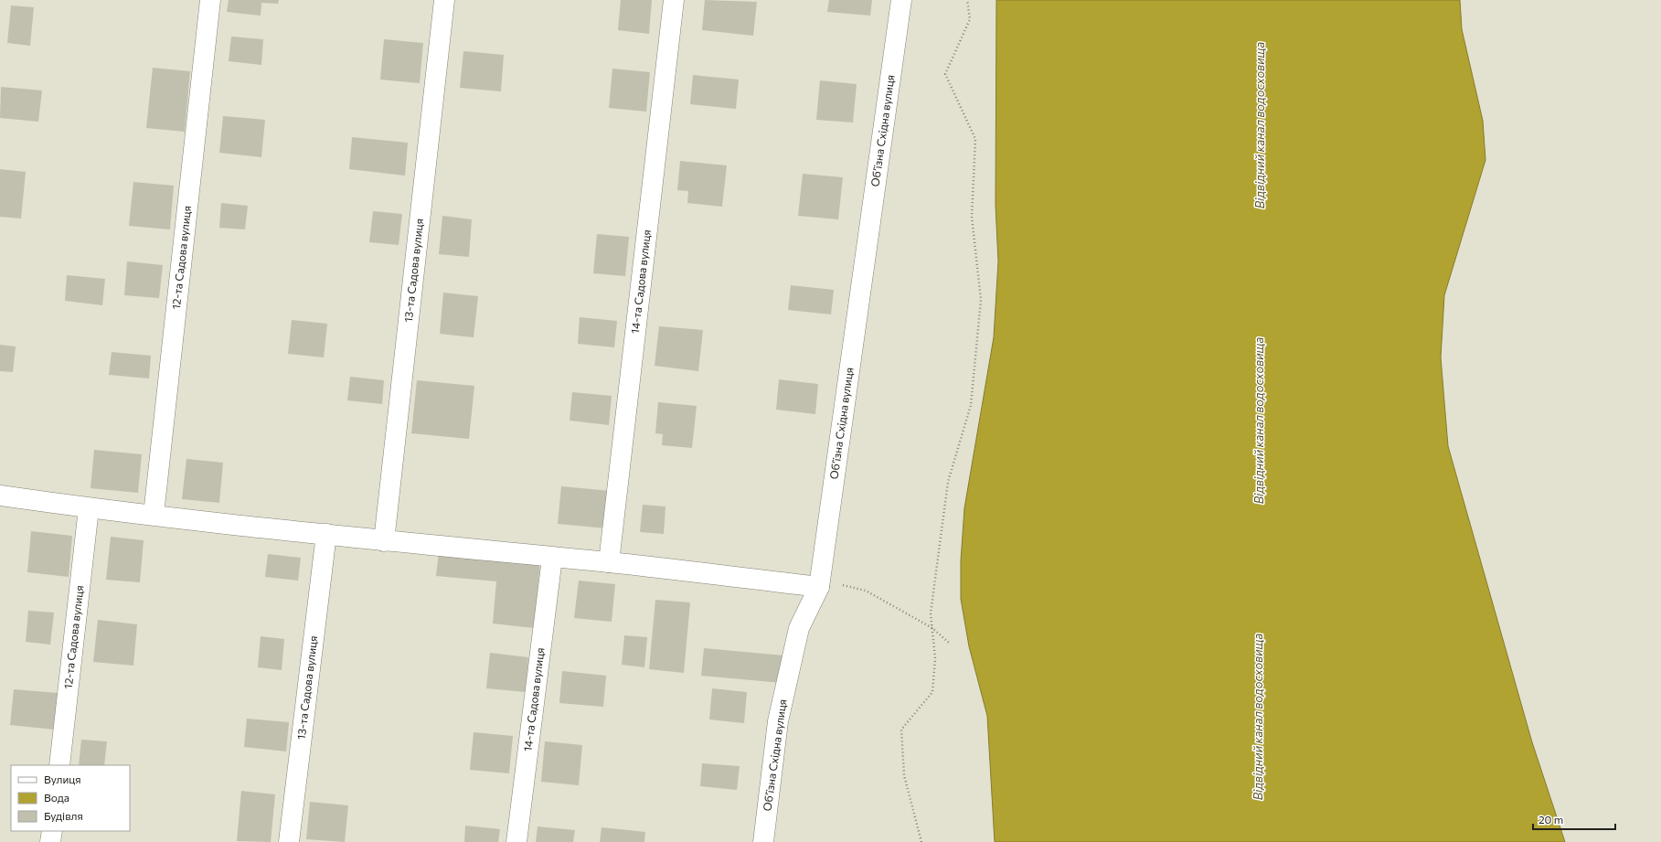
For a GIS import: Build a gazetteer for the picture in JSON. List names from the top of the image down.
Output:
{
  "streets": {
    "street": [
      "Обʼїзна Східна вулиця",
      "12-та Садова вулиця",
      "13-та Садова вулиця",
      "14-та Садова вулиця"
    ]
  },
  "water": ["Відвідний канал водосховища"],
  "legend": ["Вулиця", "Вода", "Будівля"],
  "scale_bar": "20 m"
}
